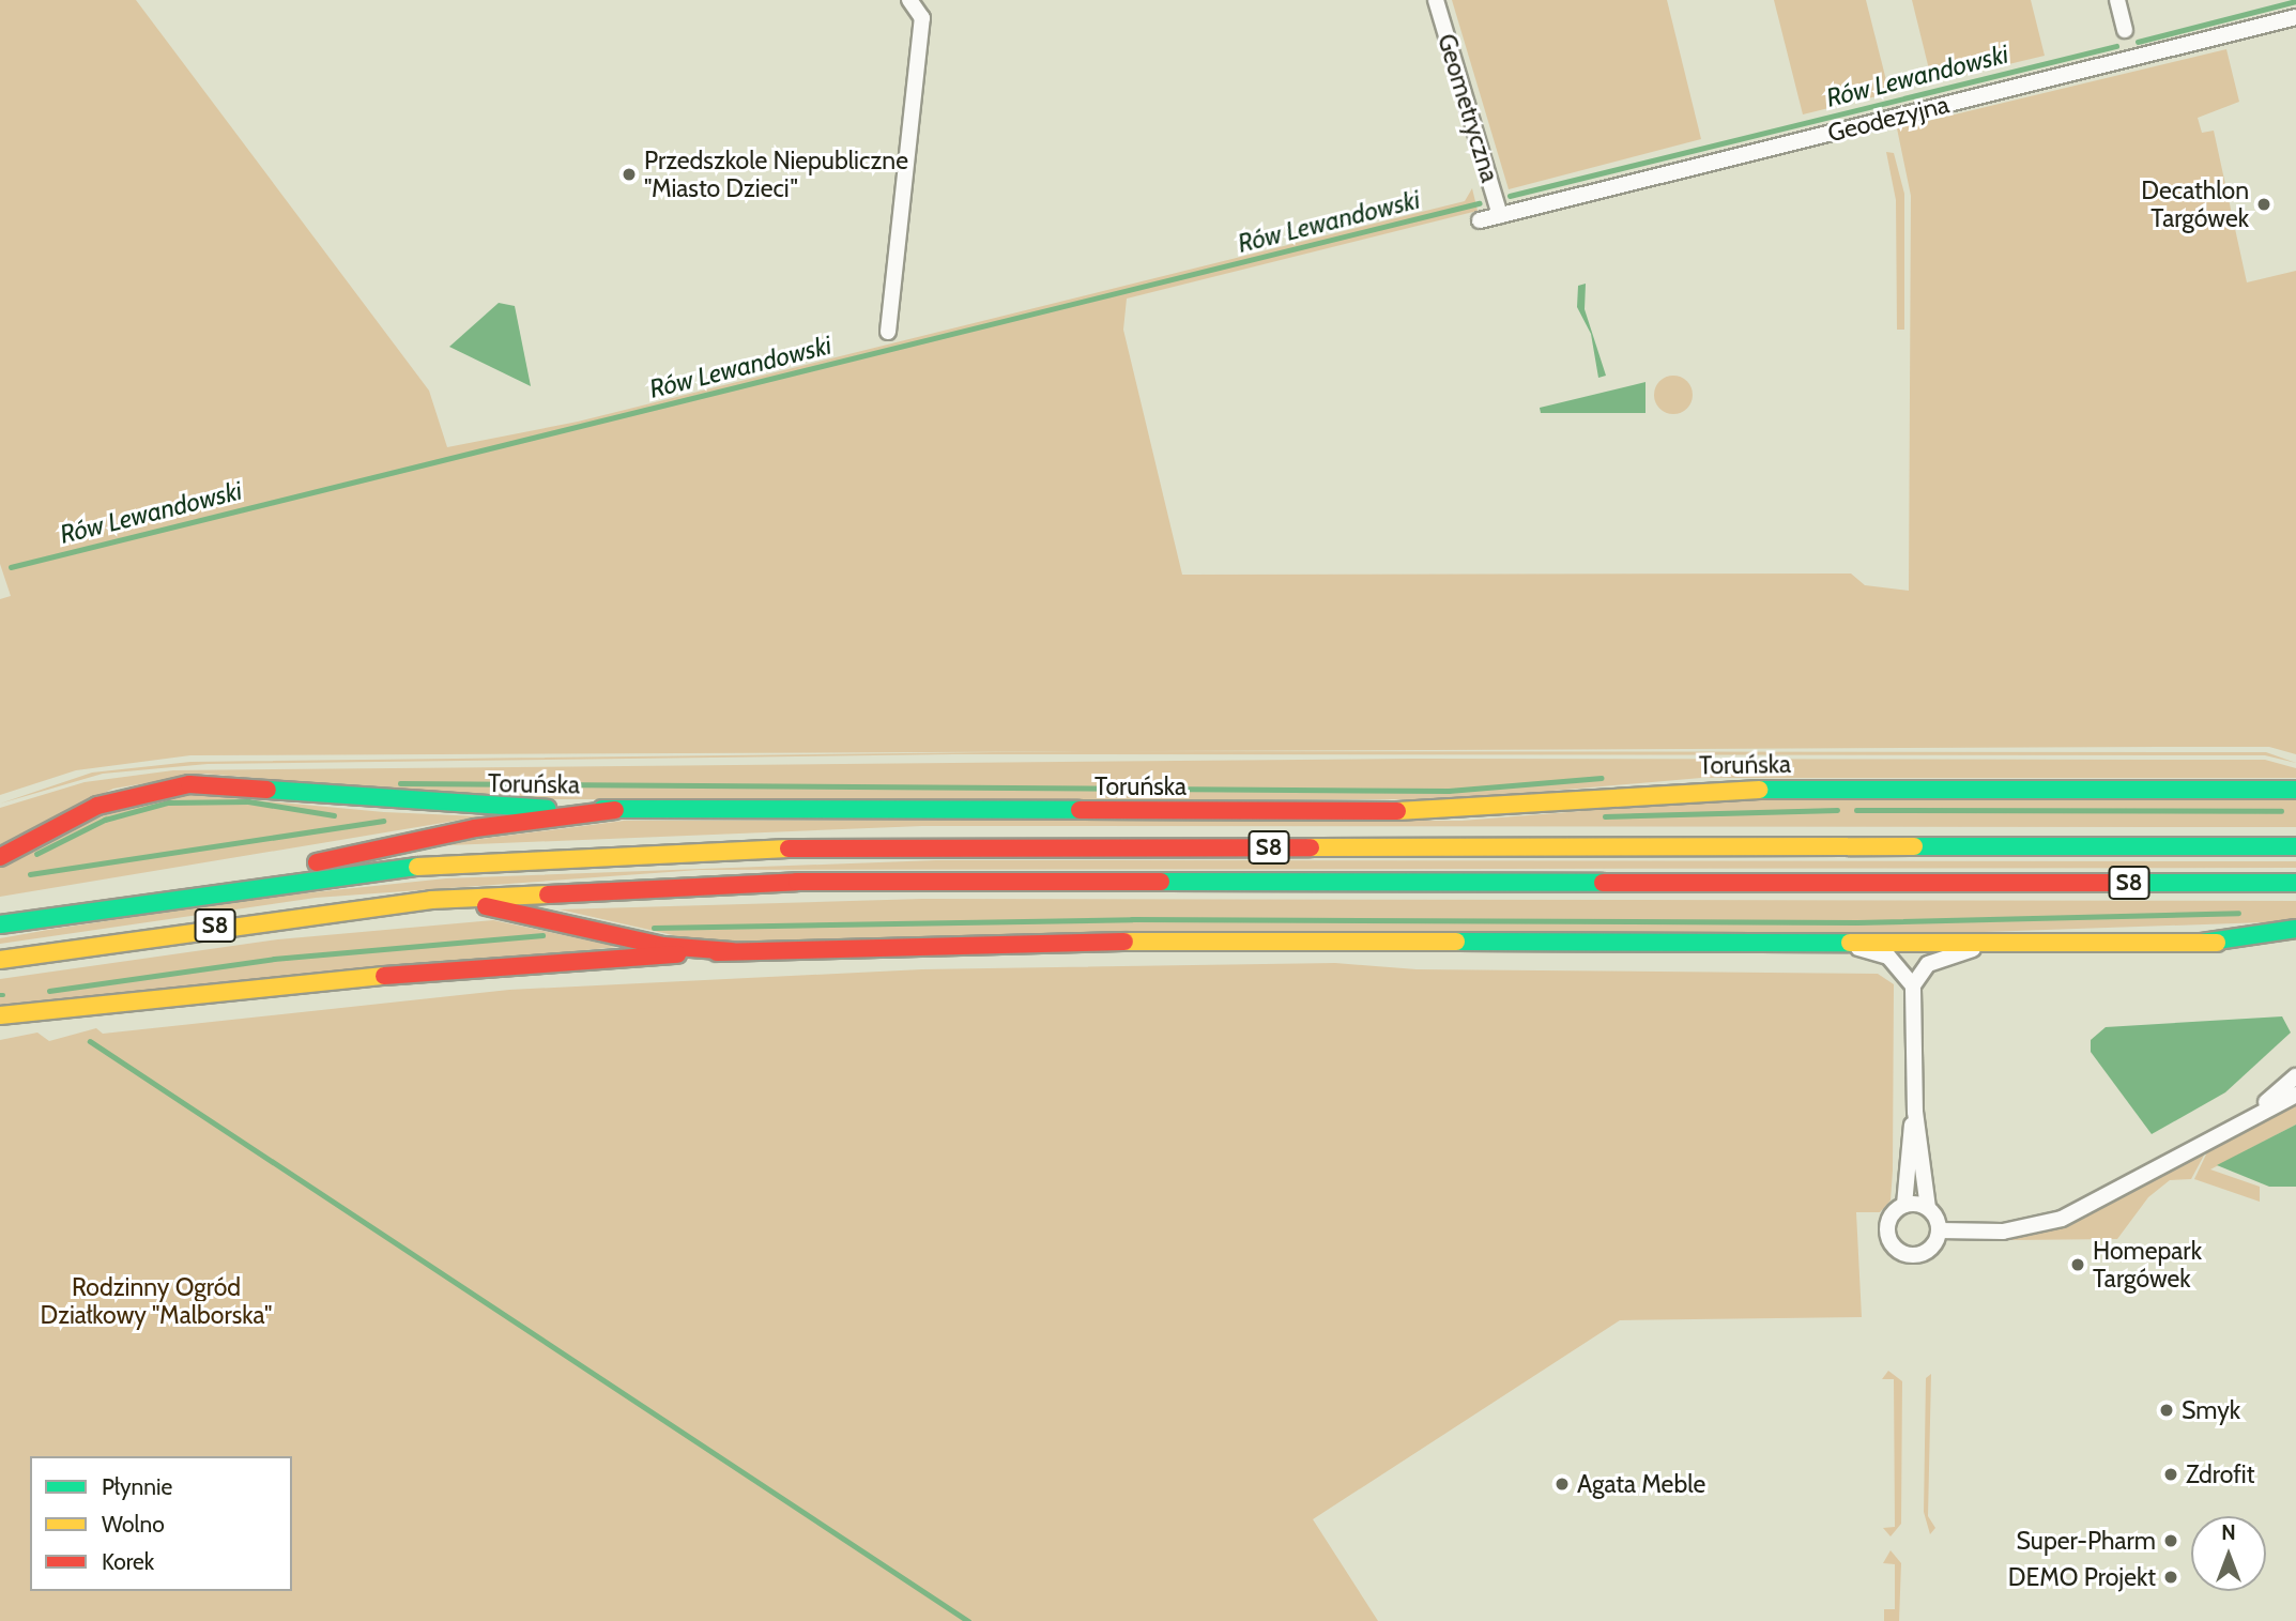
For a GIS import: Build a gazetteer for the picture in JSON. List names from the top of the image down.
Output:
{
  "streets": {
    "main road": ["Toruńska", "S8"],
    "street": ["Geometryczna", "Geodezyjna"]
  },
  "crossings": [
    ["Geometryczna", "Geodezyjna"]
  ],
  "water": ["Rów Lewandowski"],
  "parks": ["Rodzinny Ogród Działkowy \"Malborska\""],
  "places": [
    "Przedszkole Niepubliczne \"Miasto Dzieci\"",
    "Decathlon Targówek",
    "Homepark Targówek",
    "Smyk",
    "Zdrofit",
    "Agata Meble",
    "Super-Pharm",
    "DEMO Projekt"
  ],
  "legend": ["Płynnie", "Wolno", "Korek"],
  "north": "top"
}
